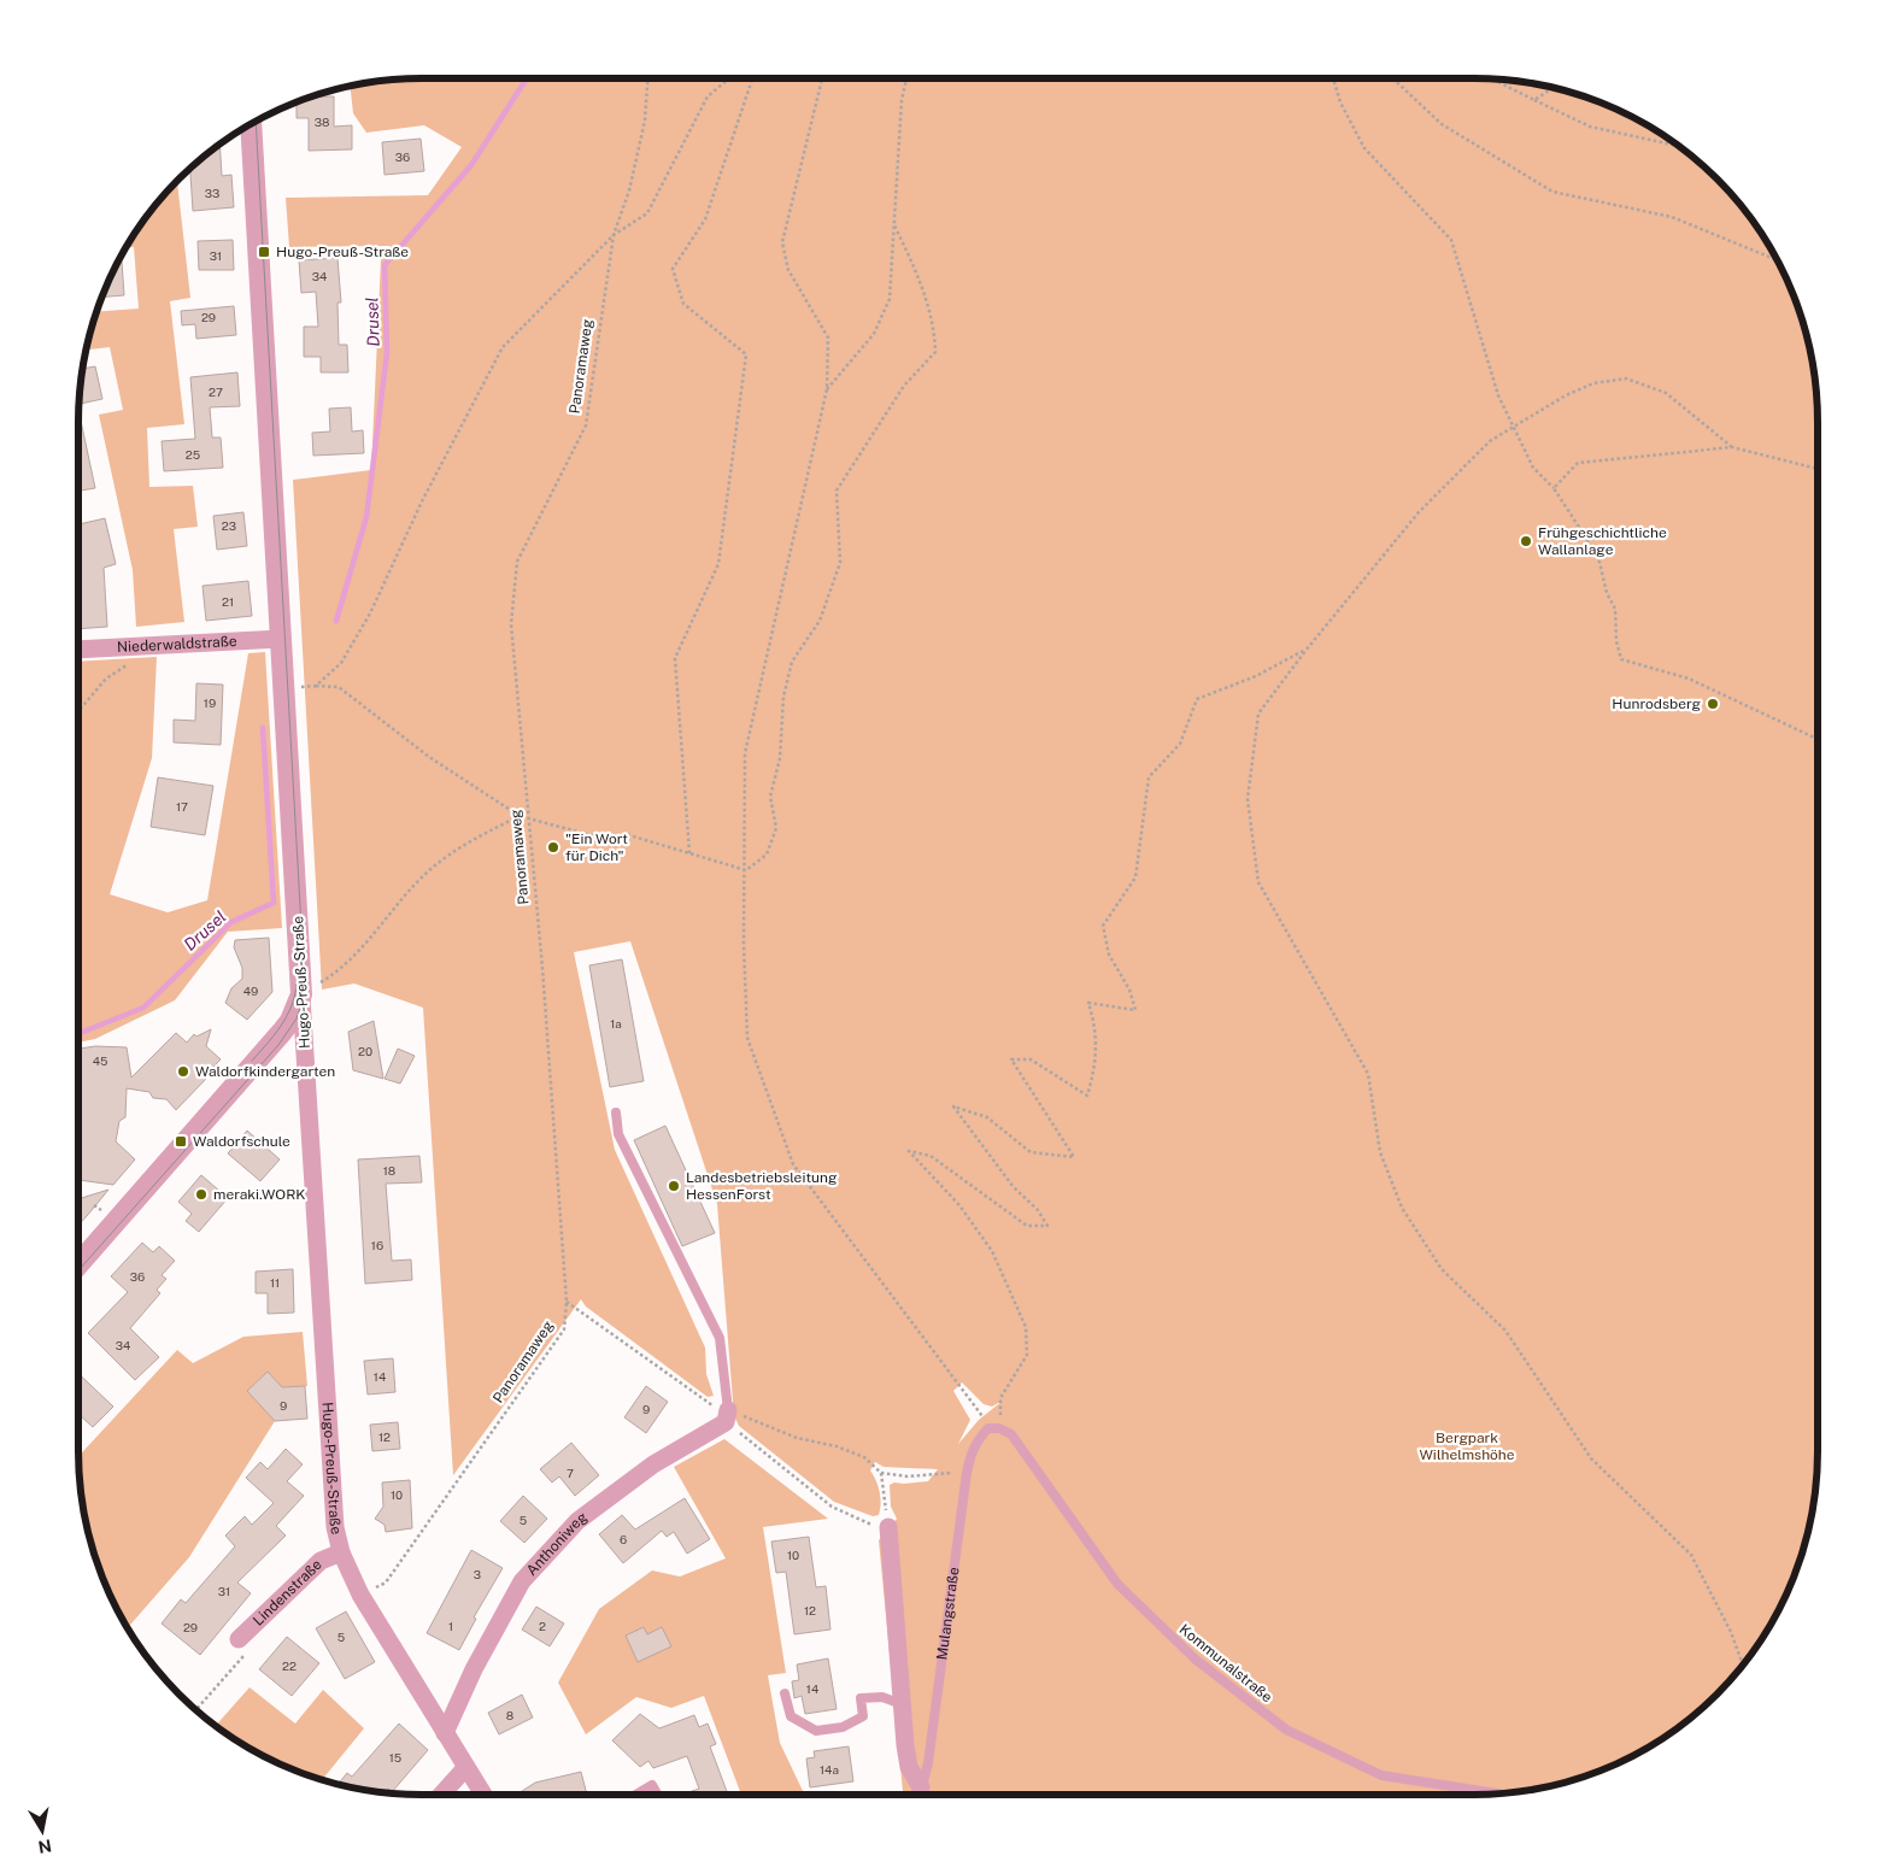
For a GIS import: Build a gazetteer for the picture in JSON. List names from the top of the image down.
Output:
{
  "streets": {
    "street": [
      "Niederwaldstraße",
      "Hugo-Preuß-Straße",
      "Anthoniweg",
      "Lindenstraße"
    ],
    "lane": ["Mulangstraße", "Kommunalstraße"],
    "path": ["Panoramaweg"]
  },
  "crossings": [
    ["Panoramaweg", "Hugo-Preuß-Straße"],
    ["Niederwaldstraße", "Hugo-Preuß-Straße"],
    ["Hugo-Preuß-Straße", "Anthoniweg"],
    ["Hugo-Preuß-Straße", "Lindenstraße"]
  ],
  "water": ["Drusel"],
  "parks": ["Bergpark Wilhelmshöhe"],
  "places": {
    "transit": ["Hugo-Preuß-Straße", "Waldorfschule"],
    "other": [
      "Frühgeschichtliche Wallanlage",
      "Hunrodsberg",
      "\"Ein Wort für Dich\"",
      "Waldorfkindergarten",
      "Landesbetriebsleitung HessenForst",
      "meraki.WORK"
    ]
  },
  "house_numbers": [
    "38",
    "36",
    "33",
    "31",
    "34",
    "29",
    "27",
    "25",
    "23",
    "21",
    "19",
    "17",
    "49",
    "1a",
    "20",
    "45",
    "18",
    "16",
    "36",
    "11",
    "34",
    "14",
    "9",
    "9",
    "12",
    "7",
    "10",
    "5",
    "6",
    "10",
    "3",
    "31",
    "12",
    "1",
    "2",
    "29",
    "5",
    "22",
    "14",
    "8",
    "15",
    "14a"
  ],
  "north": "bottom"
}
